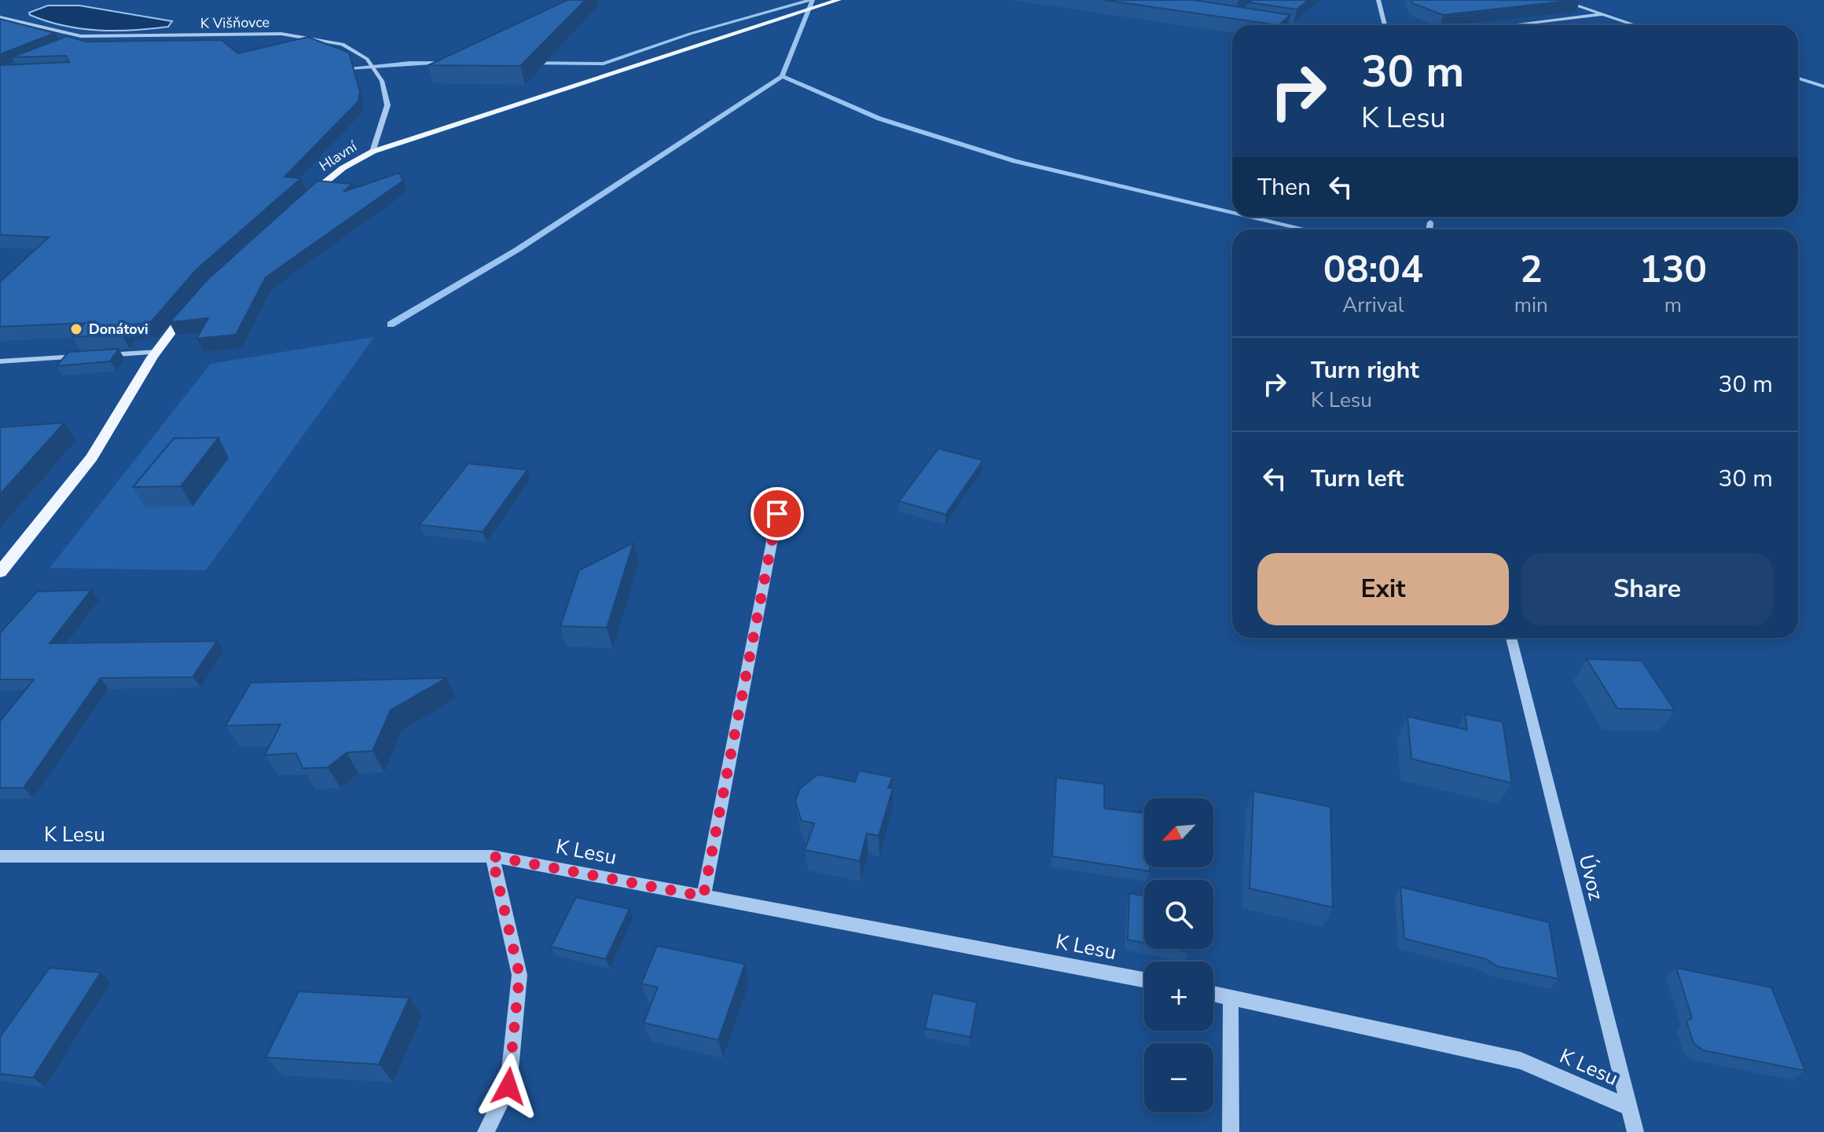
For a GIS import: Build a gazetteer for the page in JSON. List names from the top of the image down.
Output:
{
  "streets": {
    "main road": ["Hlavní"],
    "street": ["K Višňovce", "K Lesu", "Úvoz"]
  },
  "crossings": [
    ["K Višňovce", "Hlavní"],
    ["K Lesu", "Úvoz"]
  ],
  "places": ["Donátovi"],
  "north": "bottom left",
  "page": {
    "turn": ["30 m", "K Lesu"],
    "then": "Then",
    "eta": [
      "08:04",
      "Arrival",
      "2",
      "min",
      "130",
      "m"
    ],
    "list": [
      {
        "name": "Turn right",
        "note": "K Lesu",
        "value": "30 m"
      },
      {
        "name": "Turn left",
        "value": "30 m"
      }
    ],
    "buttons": ["Exit", "Share"],
    "map_buttons": ["+", "−"]
  }
}
